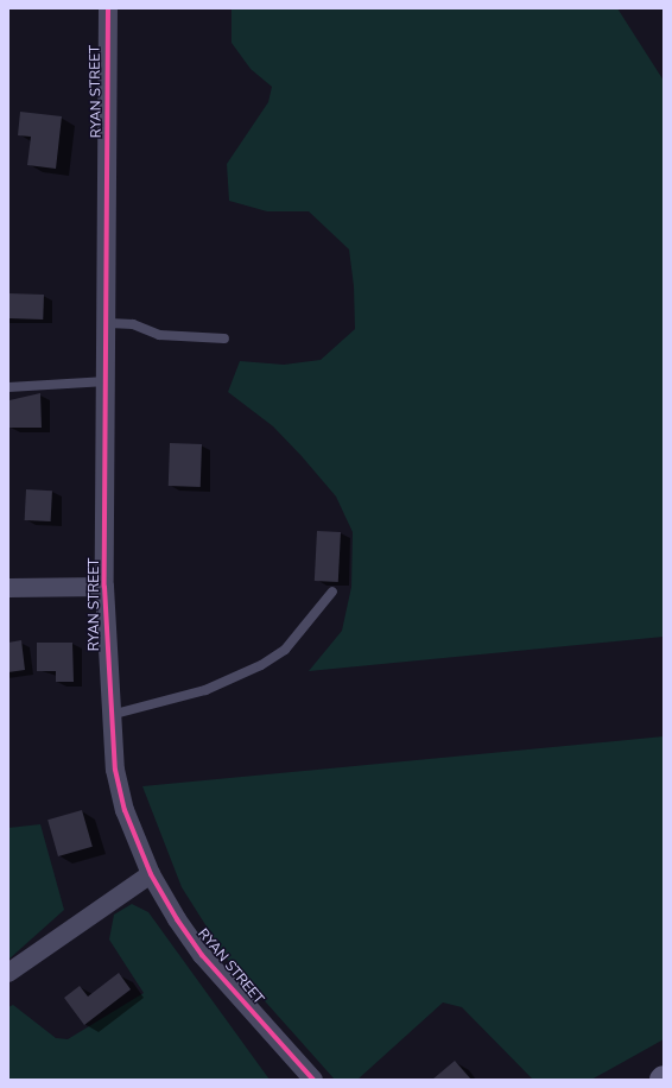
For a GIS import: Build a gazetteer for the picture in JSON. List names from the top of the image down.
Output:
{
  "streets": {
    "street": ["RYAN STREET"]
  }
}
